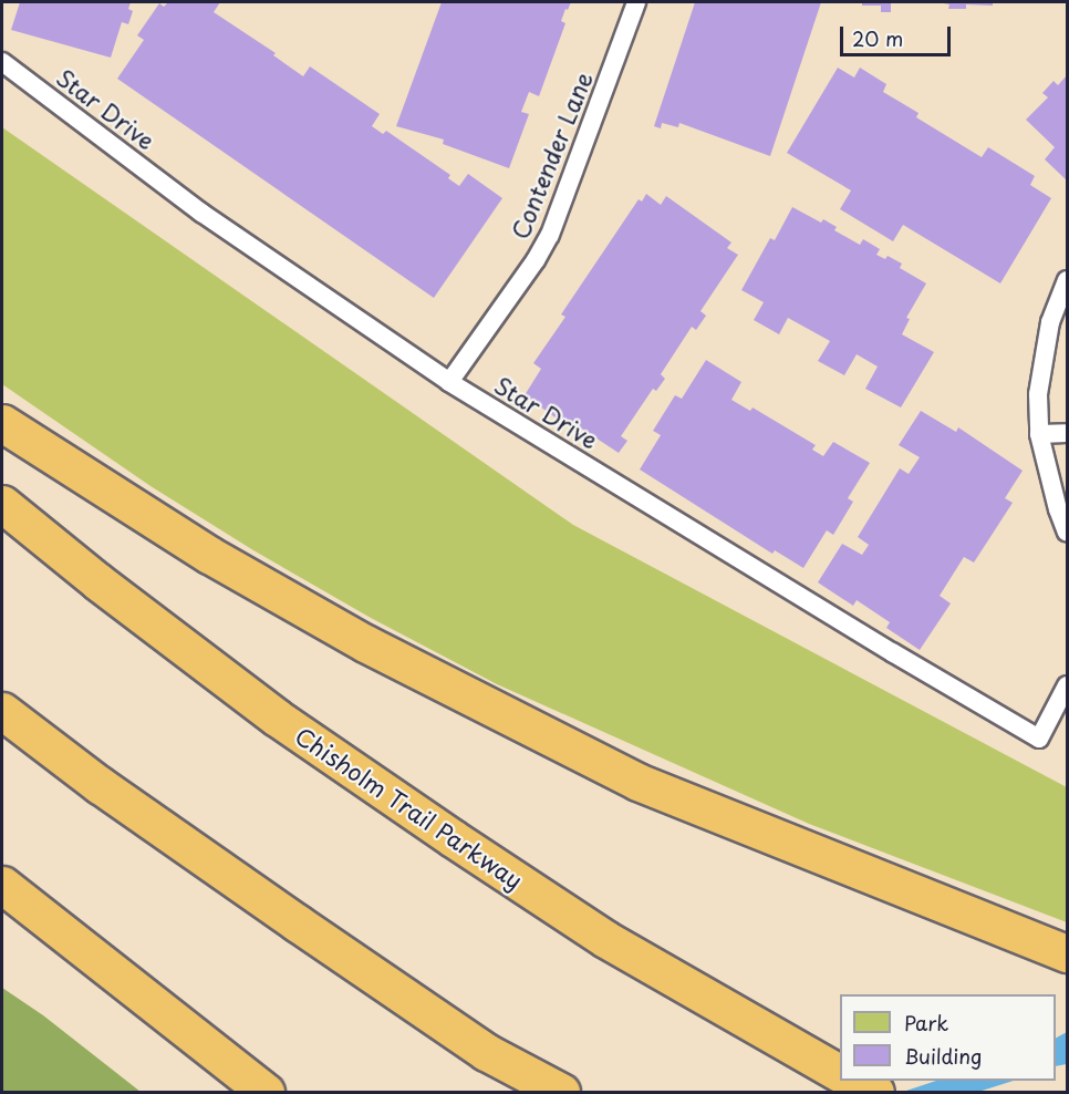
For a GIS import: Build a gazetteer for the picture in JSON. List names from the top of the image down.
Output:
{
  "streets": {
    "highway": ["Chisholm Trail Parkway"],
    "lane": ["Star Drive", "Contender Lane"]
  },
  "crossings": [
    ["Star Drive", "Contender Lane"]
  ],
  "legend": ["Park", "Building"],
  "scale_bar": "20 m"
}
